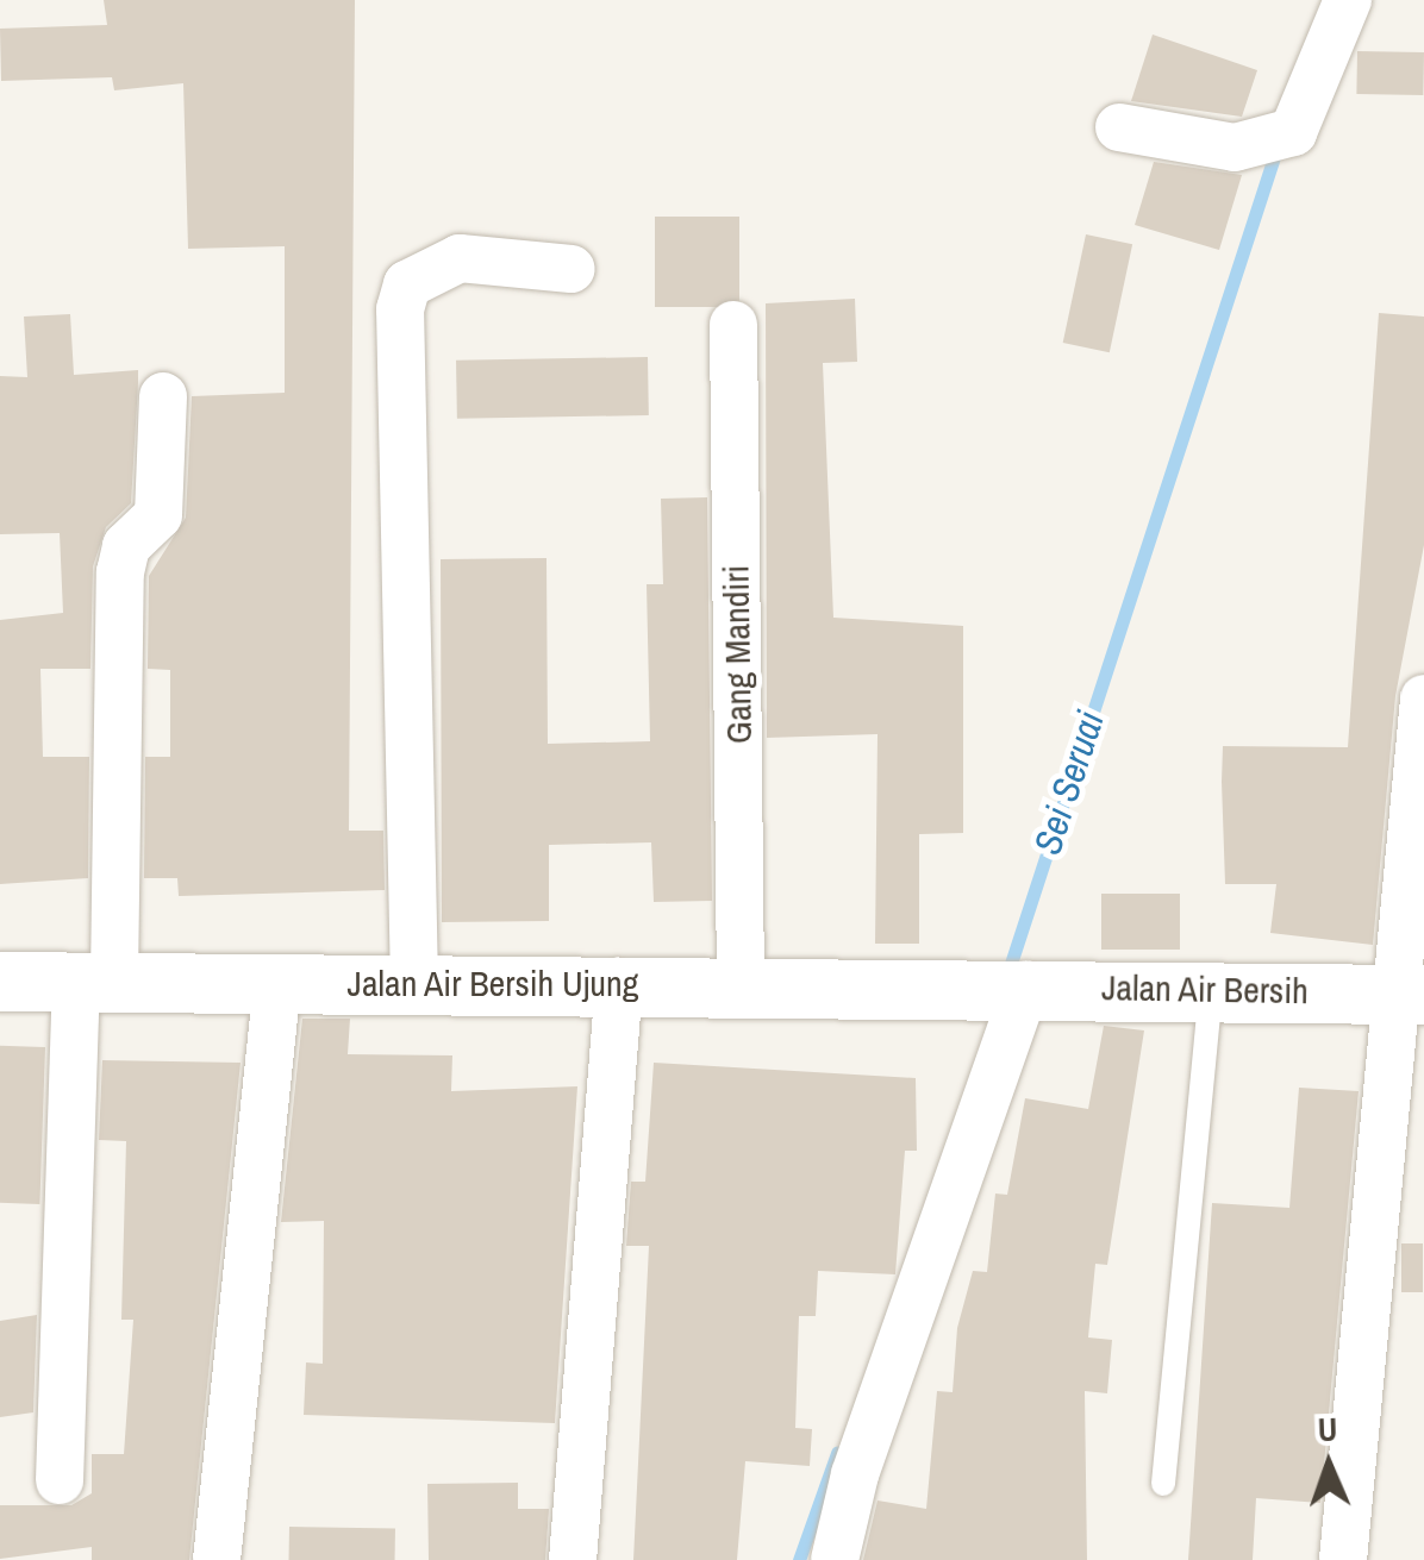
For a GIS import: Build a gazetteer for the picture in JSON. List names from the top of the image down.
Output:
{
  "streets": {
    "street": ["Gang Mandiri", "Jalan Air Bersih Ujung", "Jalan Air Bersih"]
  },
  "crossings": [
    ["Gang Mandiri", "Jalan Air Bersih Ujung"],
    ["Jalan Air Bersih Ujung", "Jalan Air Bersih"]
  ],
  "water": ["Sei Seruai"],
  "north": "top"
}
